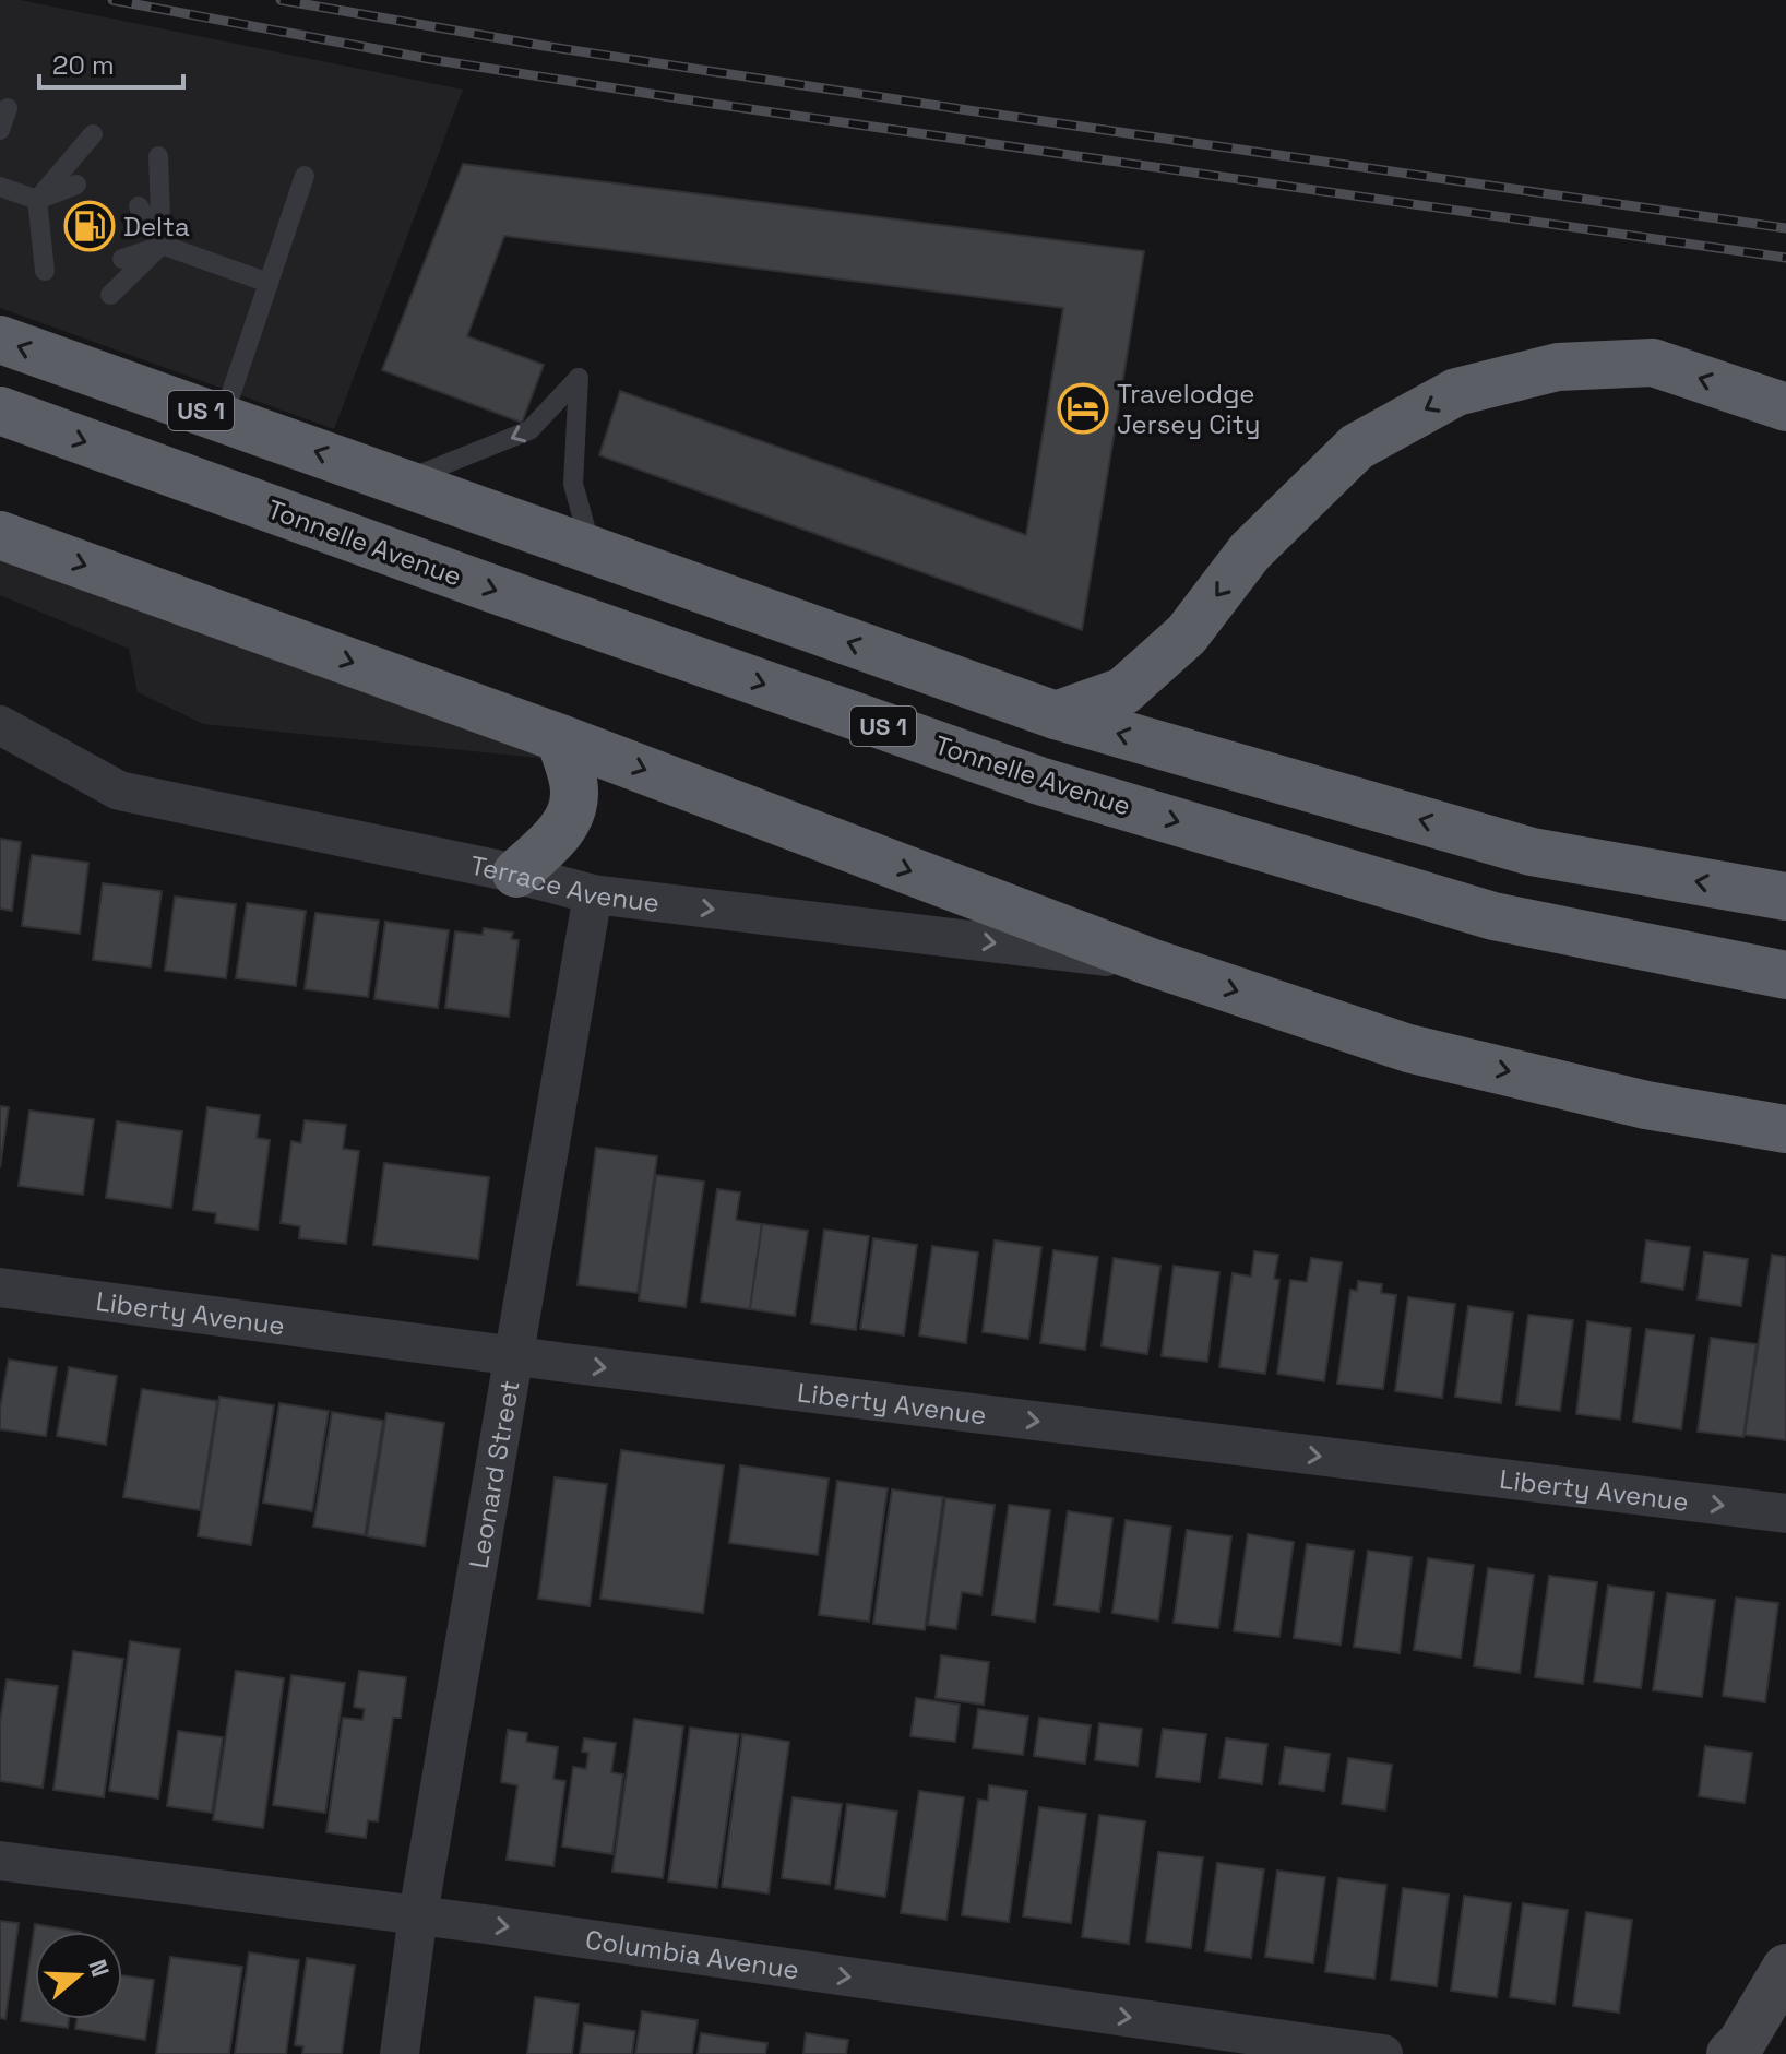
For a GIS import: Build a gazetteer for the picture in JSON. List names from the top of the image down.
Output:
{
  "streets": {
    "highway": ["US 1", "Tonnelle Avenue"],
    "street": [
      "Terrace Avenue",
      "Liberty Avenue",
      "Leonard Street",
      "Columbia Avenue"
    ]
  },
  "crossings": [
    ["Terrace Avenue", "Leonard Street"],
    ["Liberty Avenue", "Leonard Street"],
    ["Leonard Street", "Columbia Avenue"]
  ],
  "one_way": ["Terrace Avenue", "Liberty Avenue", "Columbia Avenue"],
  "places": {
    "fuel station": ["Delta"],
    "hotel": ["Travelodge Jersey City"]
  },
  "scale_bar": "20 m",
  "north": "right"
}
